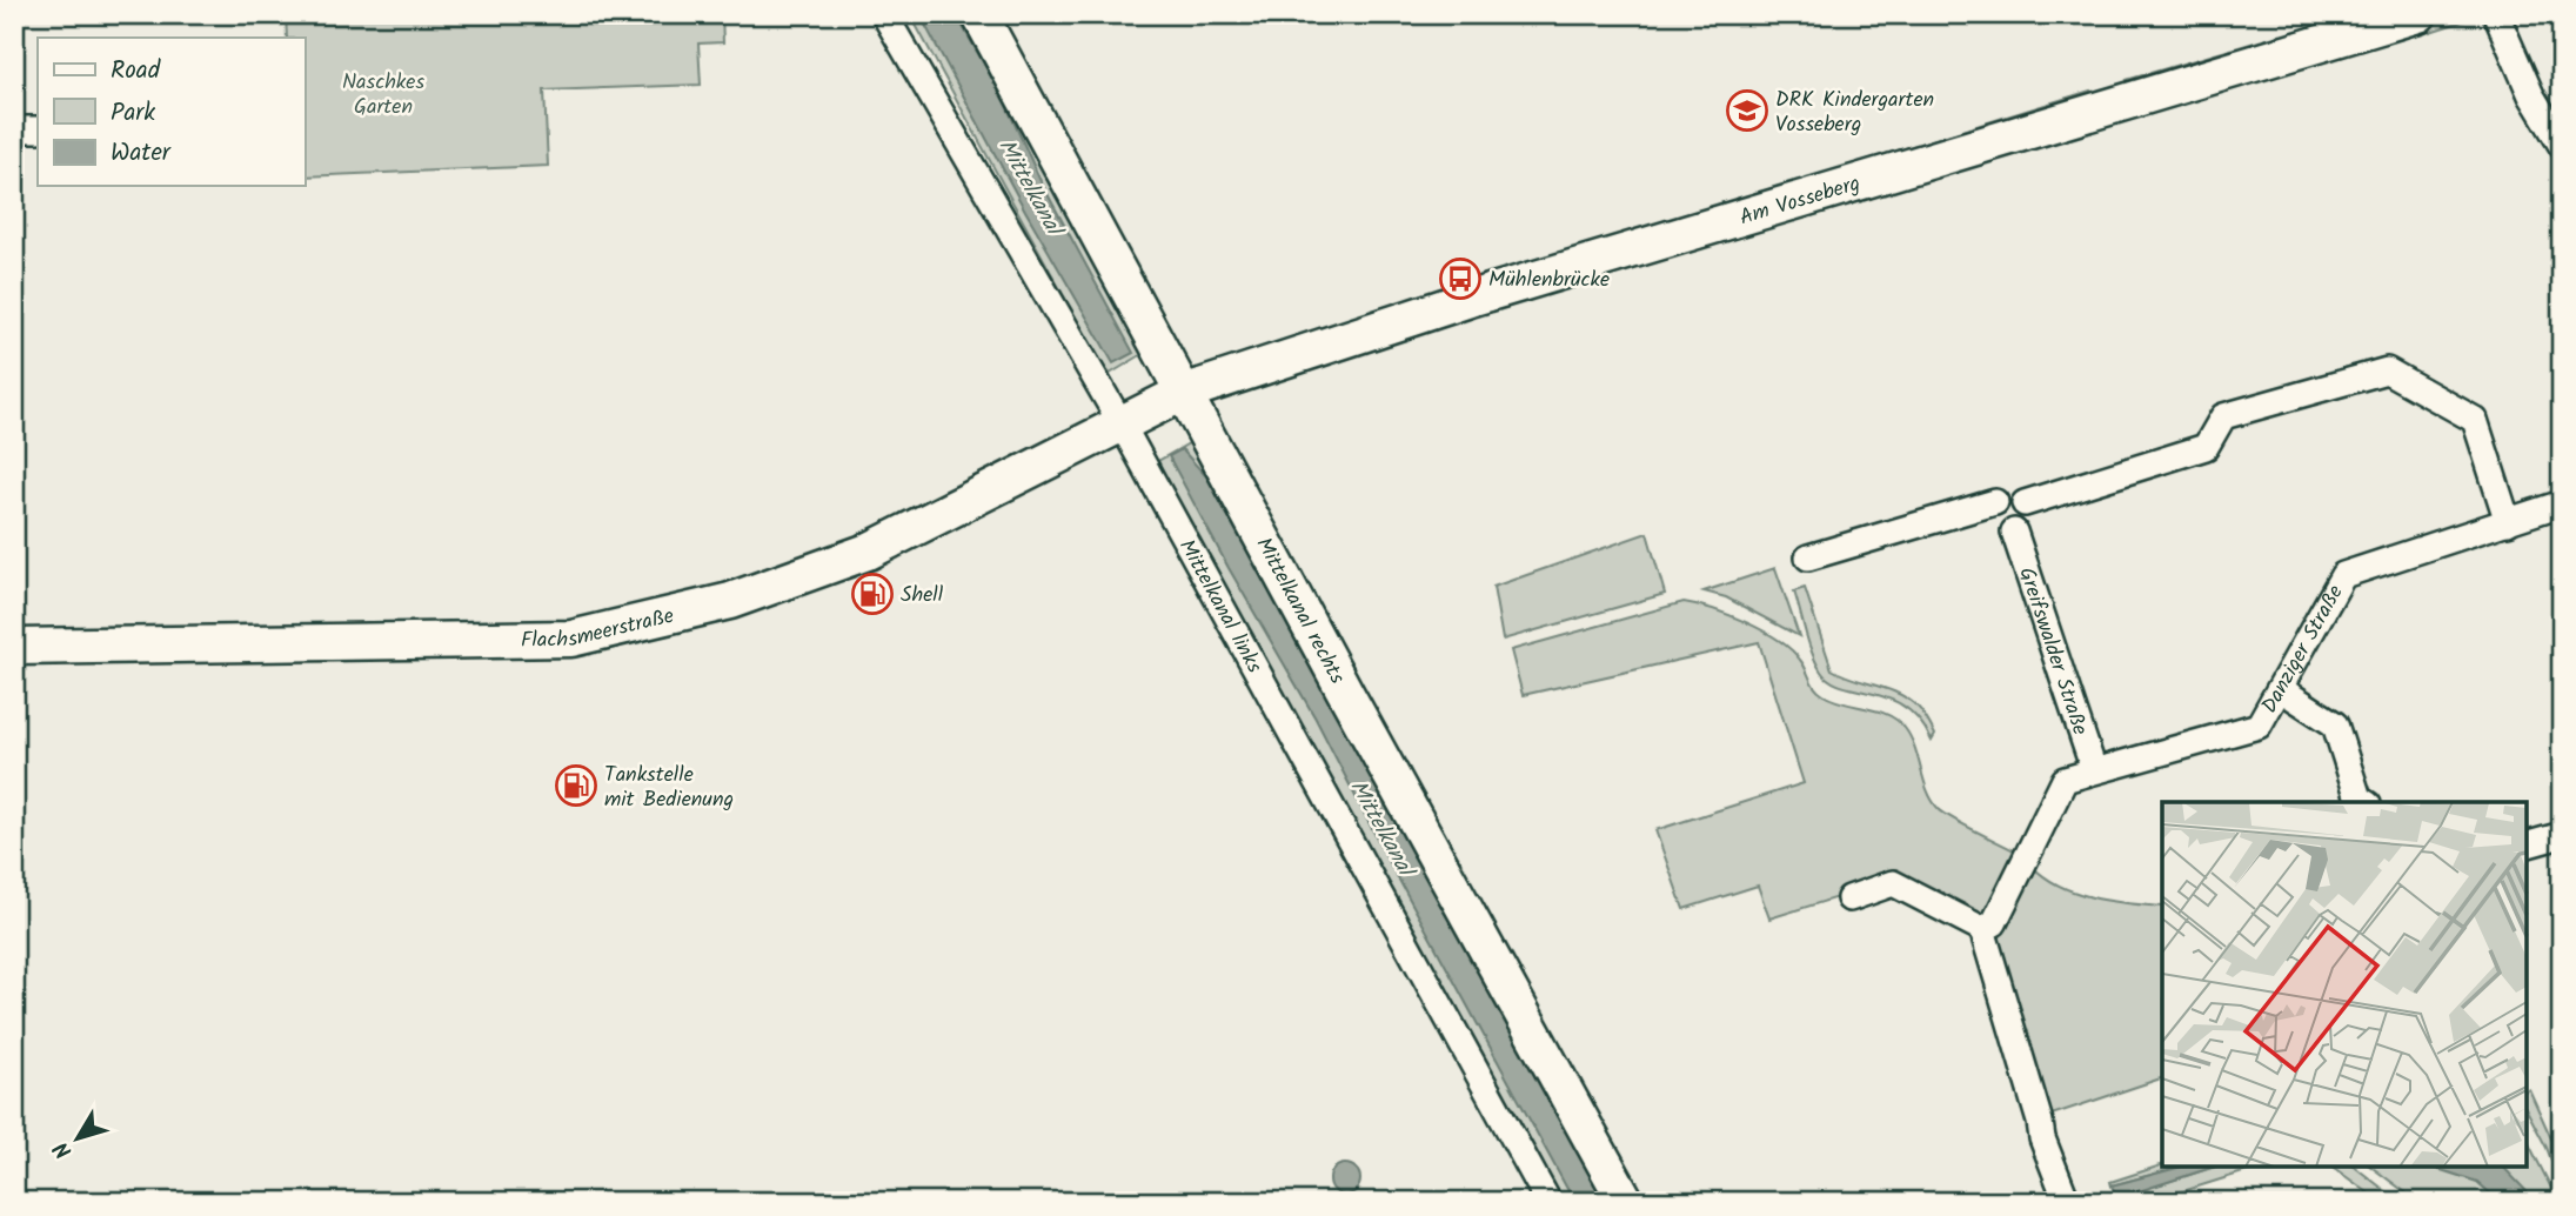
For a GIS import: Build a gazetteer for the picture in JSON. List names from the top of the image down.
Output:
{
  "streets": {
    "street": [
      "Am Vosseberg",
      "Mittelkanal links",
      "Mittelkanal rechts",
      "Flachsmeerstraße",
      "Danziger Straße",
      "Greifswalder Straße"
    ]
  },
  "crossings": [
    ["Am Vosseberg", "Mittelkanal links"],
    ["Am Vosseberg", "Mittelkanal rechts"],
    ["Am Vosseberg", "Flachsmeerstraße"],
    ["Mittelkanal links", "Mittelkanal rechts"],
    ["Mittelkanal links", "Flachsmeerstraße"],
    ["Mittelkanal rechts", "Flachsmeerstraße"],
    ["Danziger Straße", "Greifswalder Straße"]
  ],
  "water": ["Mittelkanal"],
  "parks": ["Naschkes Garten"],
  "places": {
    "school or university": ["DRK Kindergarten Vosseberg"],
    "bus stop": ["Mühlenbrücke"],
    "fuel station": ["Shell", "Tankstelle mit Bedienung"]
  },
  "legend": ["Road", "Park", "Water"],
  "north": "bottom left"
}
